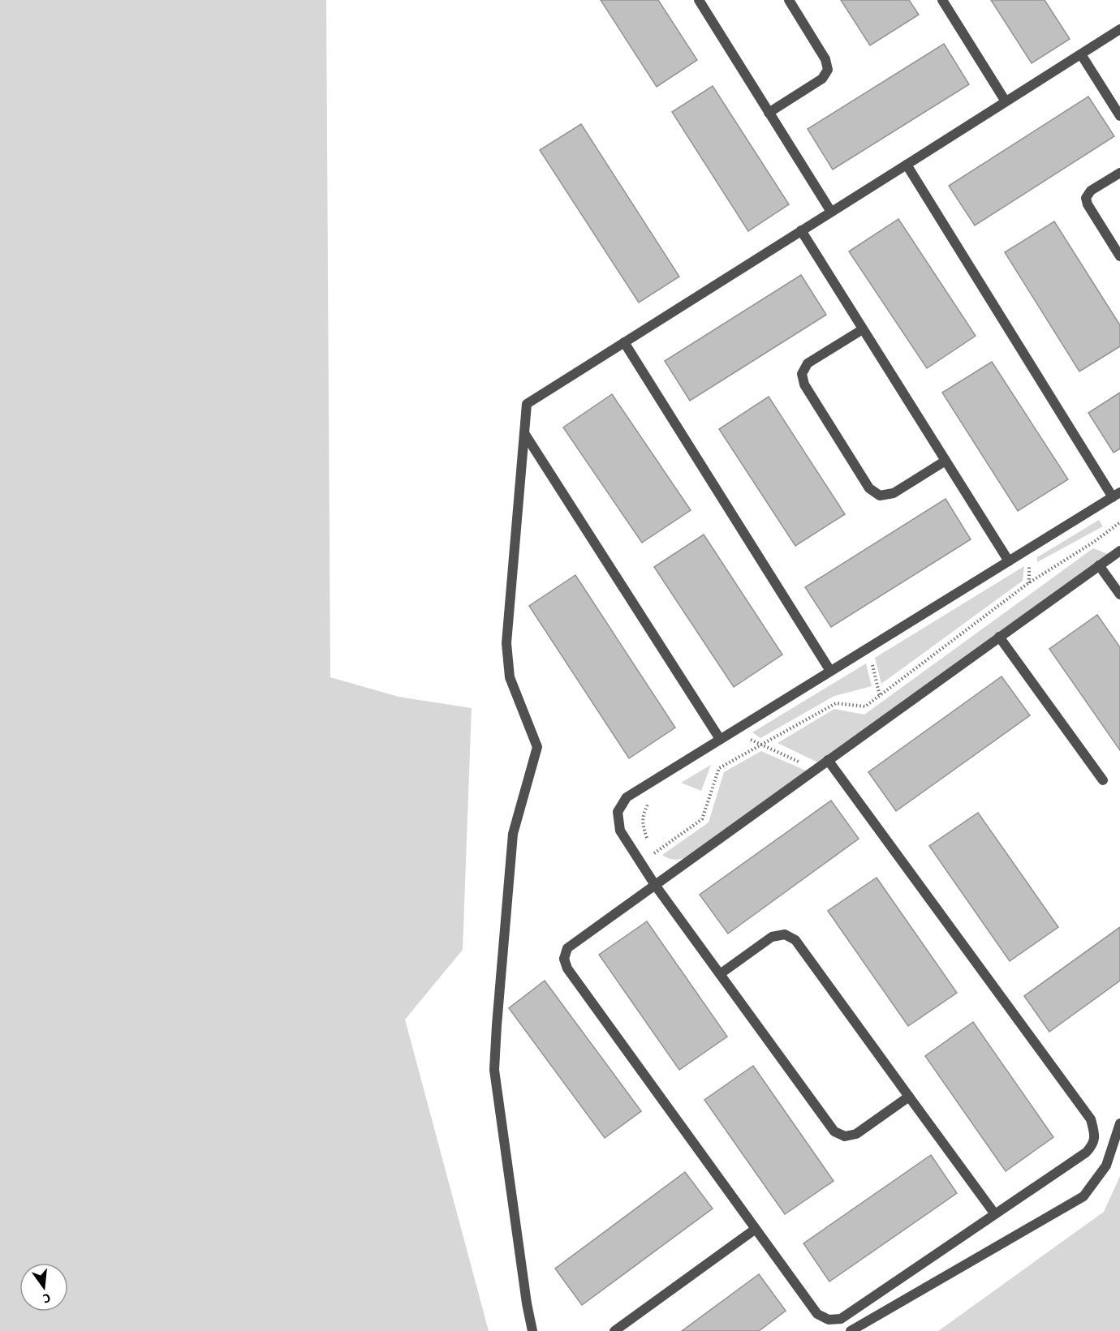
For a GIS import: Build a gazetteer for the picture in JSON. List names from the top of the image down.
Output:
{
  "north": "bottom"
}
